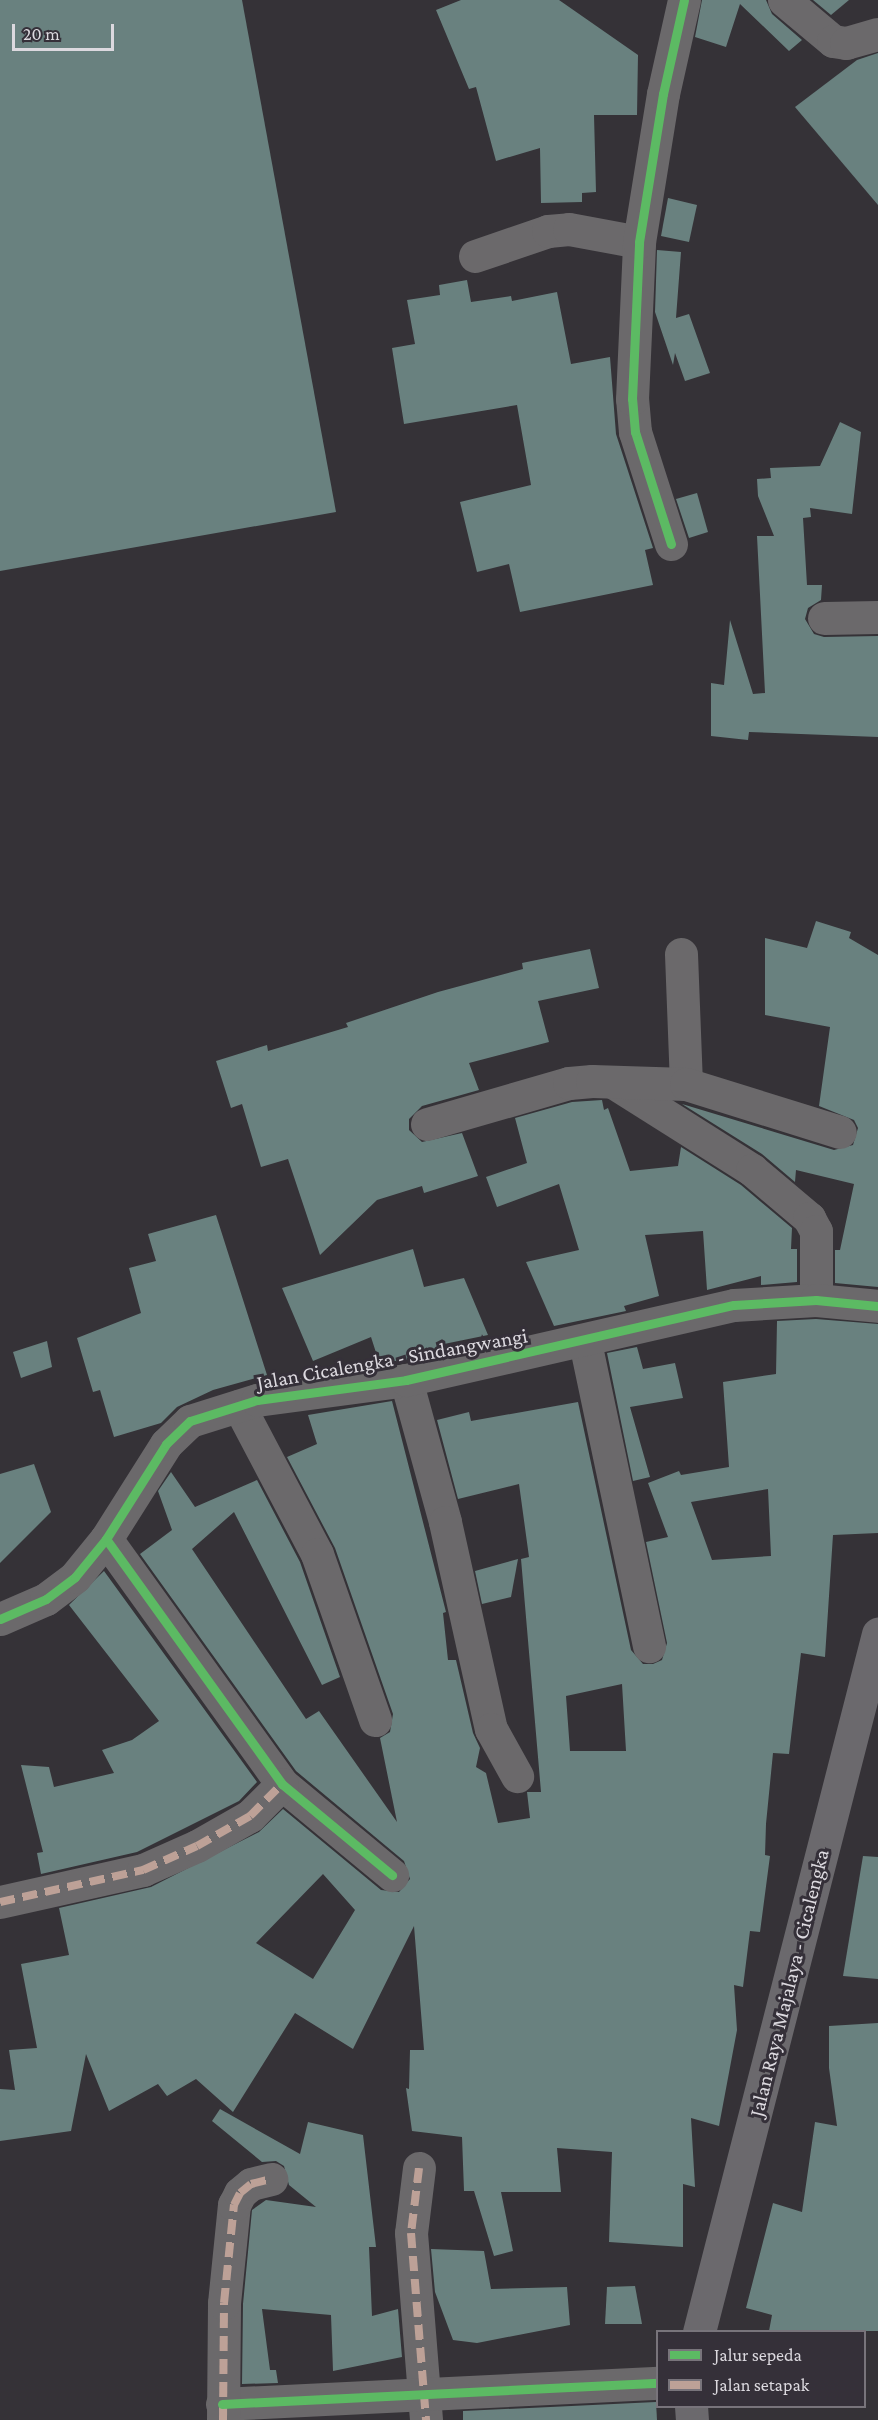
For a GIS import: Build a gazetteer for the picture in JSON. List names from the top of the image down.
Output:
{
  "streets": {
    "main road": ["Jalan Raya Majalaya - Cicalengka"],
    "street": ["Jalan Cicalengka - Sindangwangi"]
  },
  "legend": ["Jalur sepeda", "Jalan setapak"],
  "scale_bar": "20 m"
}
